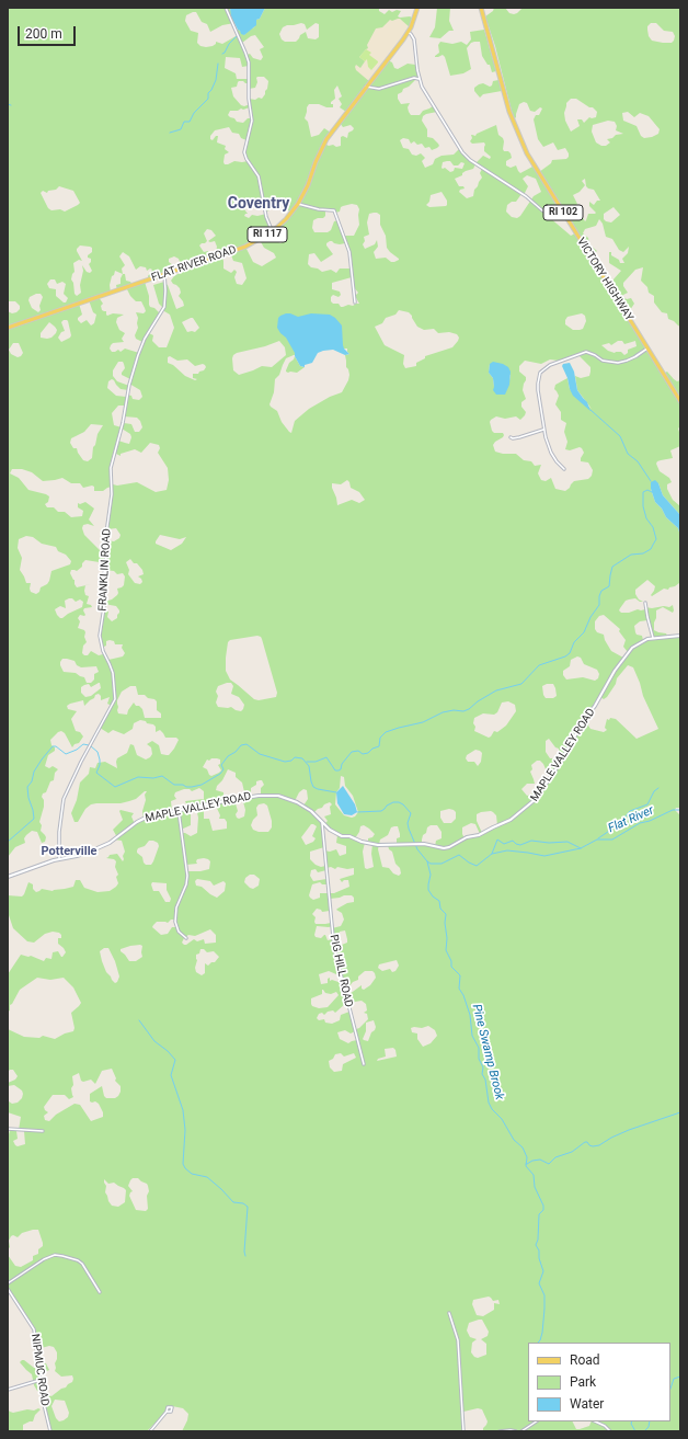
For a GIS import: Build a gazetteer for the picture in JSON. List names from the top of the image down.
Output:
{
  "streets": {
    "main road": [
      "RI 102",
      "RI 117",
      "FLAT RIVER ROAD",
      "VICTORY HIGHWAY"
    ],
    "street": [
      "FRANKLIN ROAD",
      "MAPLE VALLEY ROAD",
      "PIG HILL ROAD",
      "NIPMUC ROAD"
    ]
  },
  "crossings": [
    ["FLAT RIVER ROAD", "FRANKLIN ROAD"],
    ["FRANKLIN ROAD", "MAPLE VALLEY ROAD"],
    ["MAPLE VALLEY ROAD", "PIG HILL ROAD"]
  ],
  "districts": ["Coventry", "Potterville"],
  "water": ["Flat River", "Pine Swamp Brook"],
  "legend": ["Road", "Park", "Water"],
  "scale_bar": "200 m"
}
